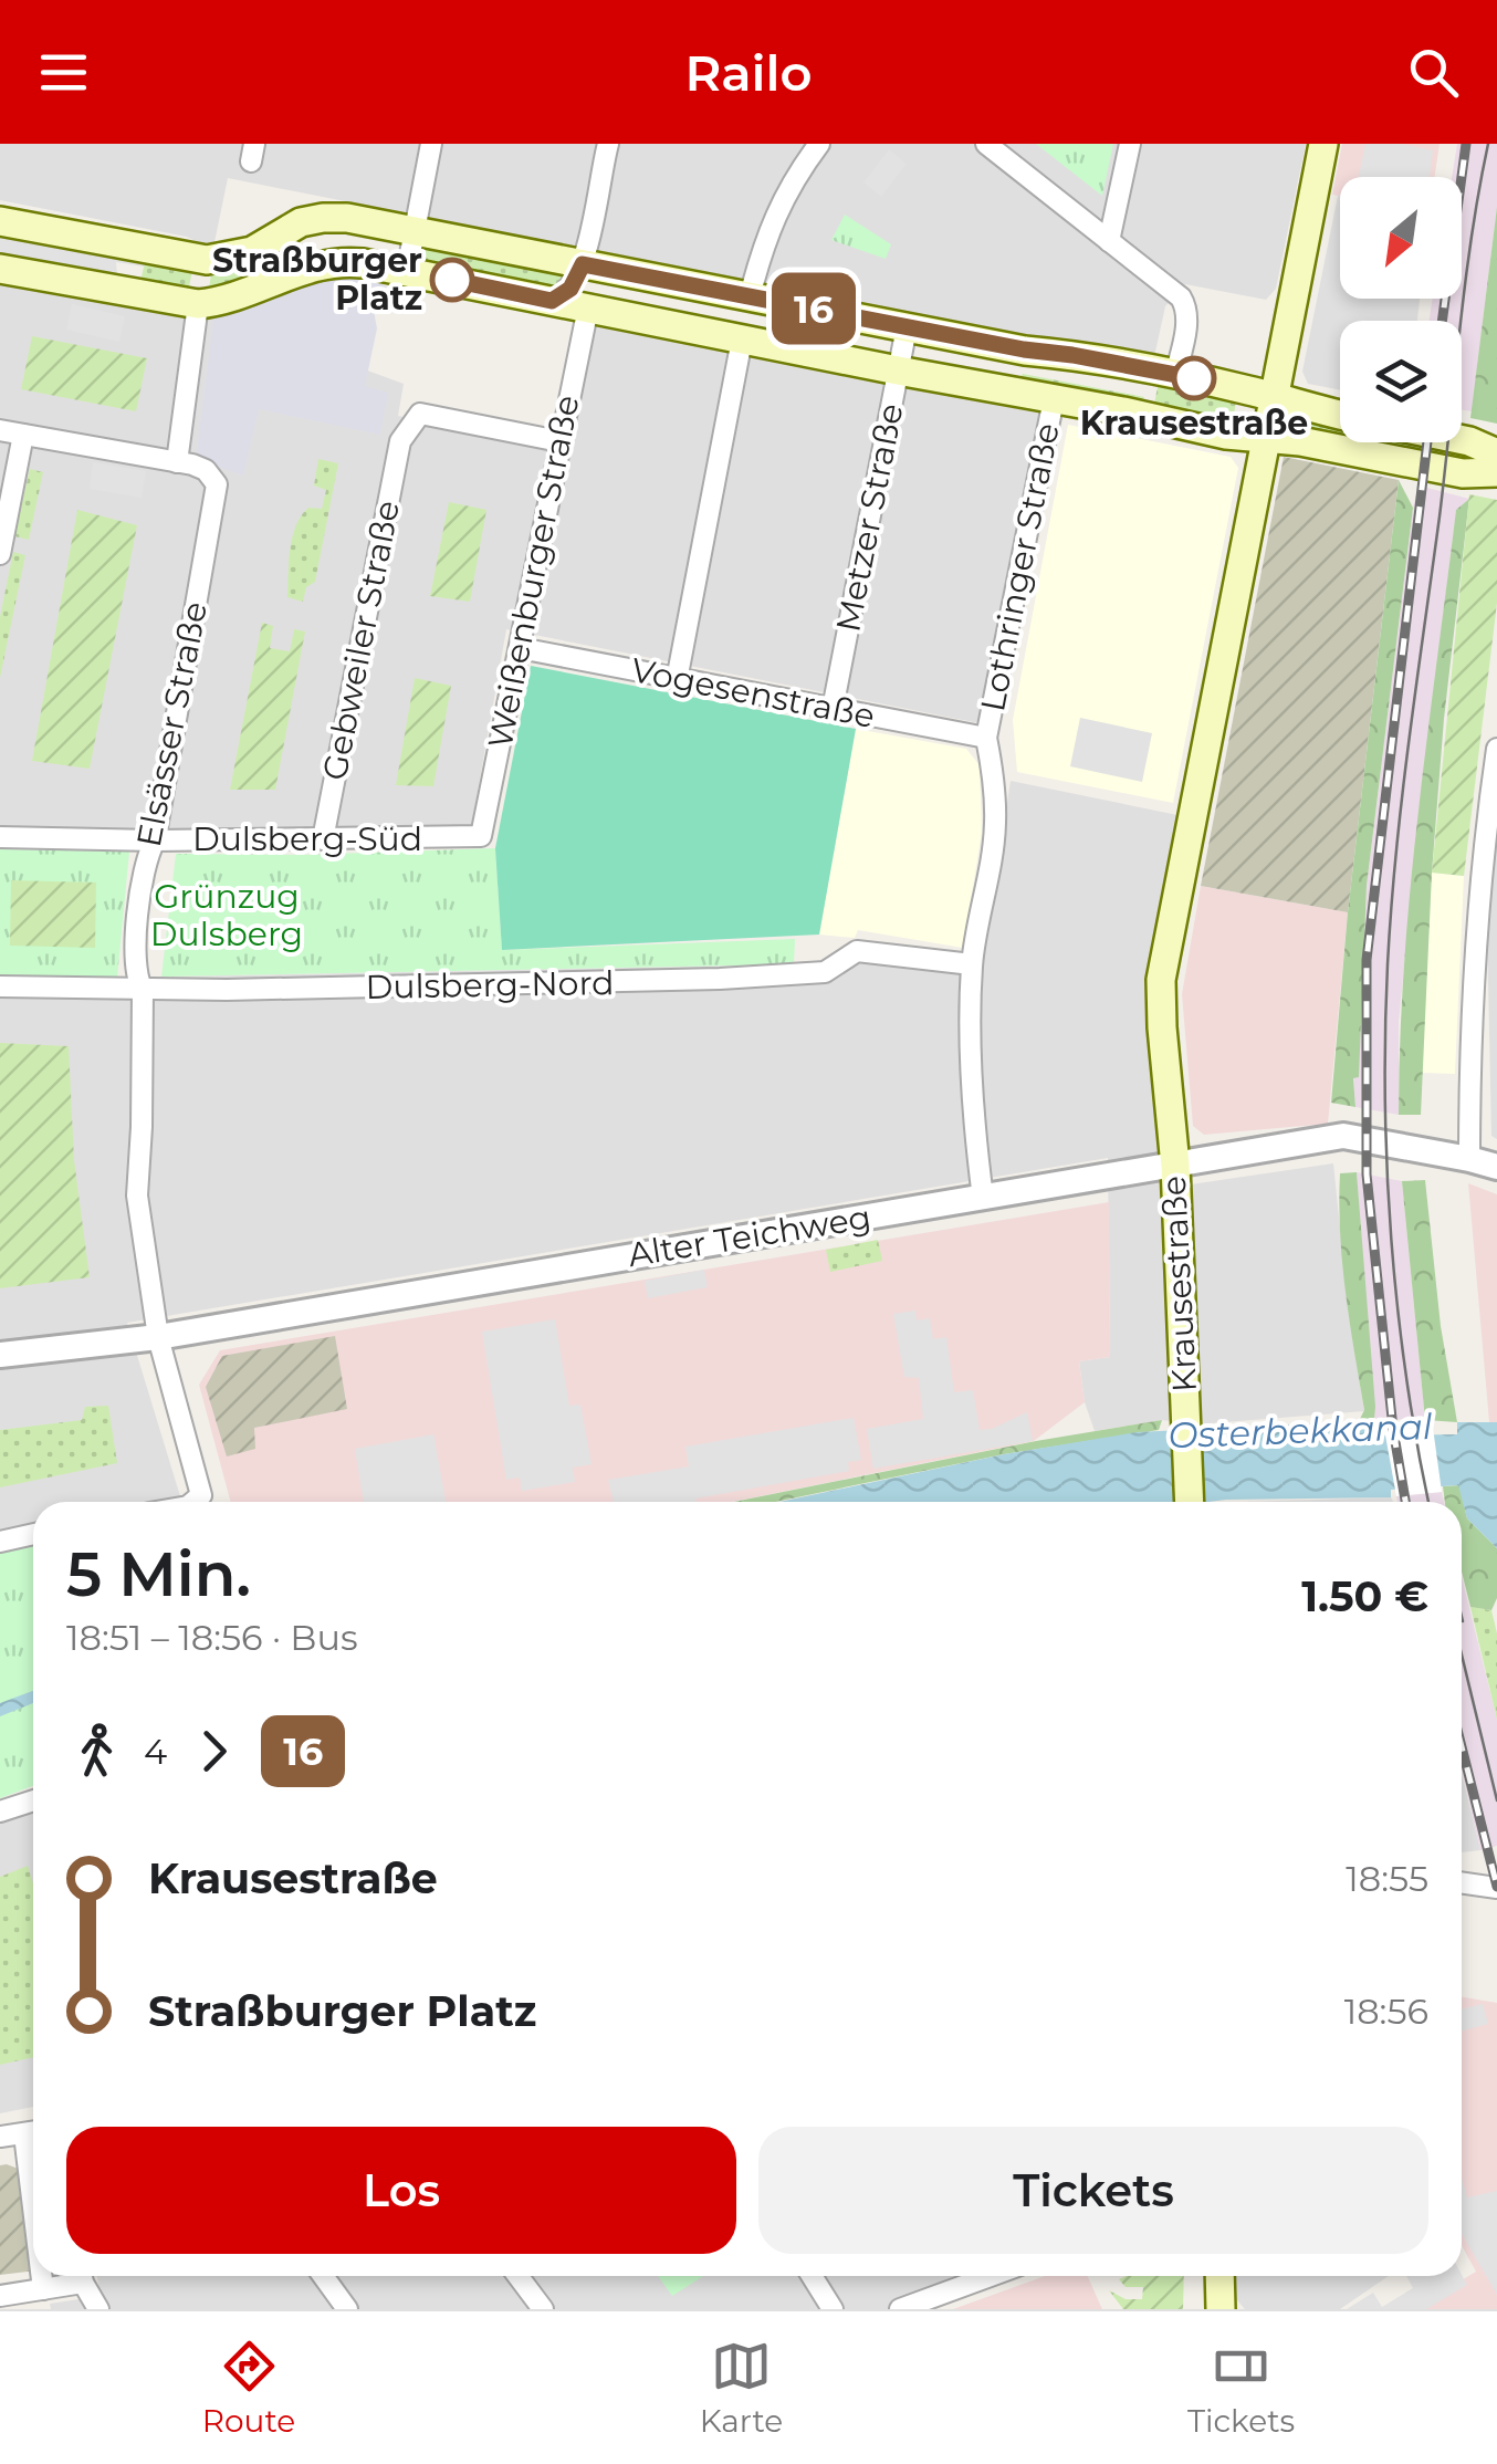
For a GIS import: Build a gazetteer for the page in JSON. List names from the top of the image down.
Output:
{
  "streets": {
    "main road": ["Krausestraße"],
    "street": [
      "Metzer Straße",
      "Lothringer Straße",
      "Weißenburger Straße",
      "Gebweiler Straße",
      "Vogesenstraße",
      "Elsässer Straße",
      "Dulsberg-Süd",
      "Dulsberg-Nord",
      "Alter Teichweg"
    ]
  },
  "crossings": [
    ["Metzer Straße", "Vogesenstraße"],
    ["Lothringer Straße", "Vogesenstraße"],
    ["Lothringer Straße", "Dulsberg-Nord"],
    ["Lothringer Straße", "Alter Teichweg"],
    ["Weißenburger Straße", "Gebweiler Straße"],
    ["Weißenburger Straße", "Vogesenstraße"],
    ["Weißenburger Straße", "Dulsberg-Süd"],
    ["Gebweiler Straße", "Dulsberg-Süd"],
    ["Elsässer Straße", "Dulsberg-Süd"],
    ["Elsässer Straße", "Dulsberg-Nord"],
    ["Elsässer Straße", "Alter Teichweg"],
    ["Alter Teichweg", "Krausestraße"]
  ],
  "water": ["Osterbekkanal"],
  "parks": ["Grünzug Dulsberg"],
  "places": ["Straßburger Platz", "Krausestraße"],
  "lines": ["bus line 16"],
  "north": "bottom left",
  "page": {
    "header": "Railo",
    "on_map": "16",
    "heading": ["5 Min.", "18:51 – 18:56 · Bus", "1.50 €"],
    "legs": ["4", "16"],
    "list": [
      {
        "name": "Krausestraße",
        "value": "18:55"
      },
      {
        "name": "Straßburger Platz",
        "value": "18:56"
      }
    ],
    "buttons": ["Los", "Tickets"],
    "tabs": ["Route", "Karte", "Tickets"]
  }
}
